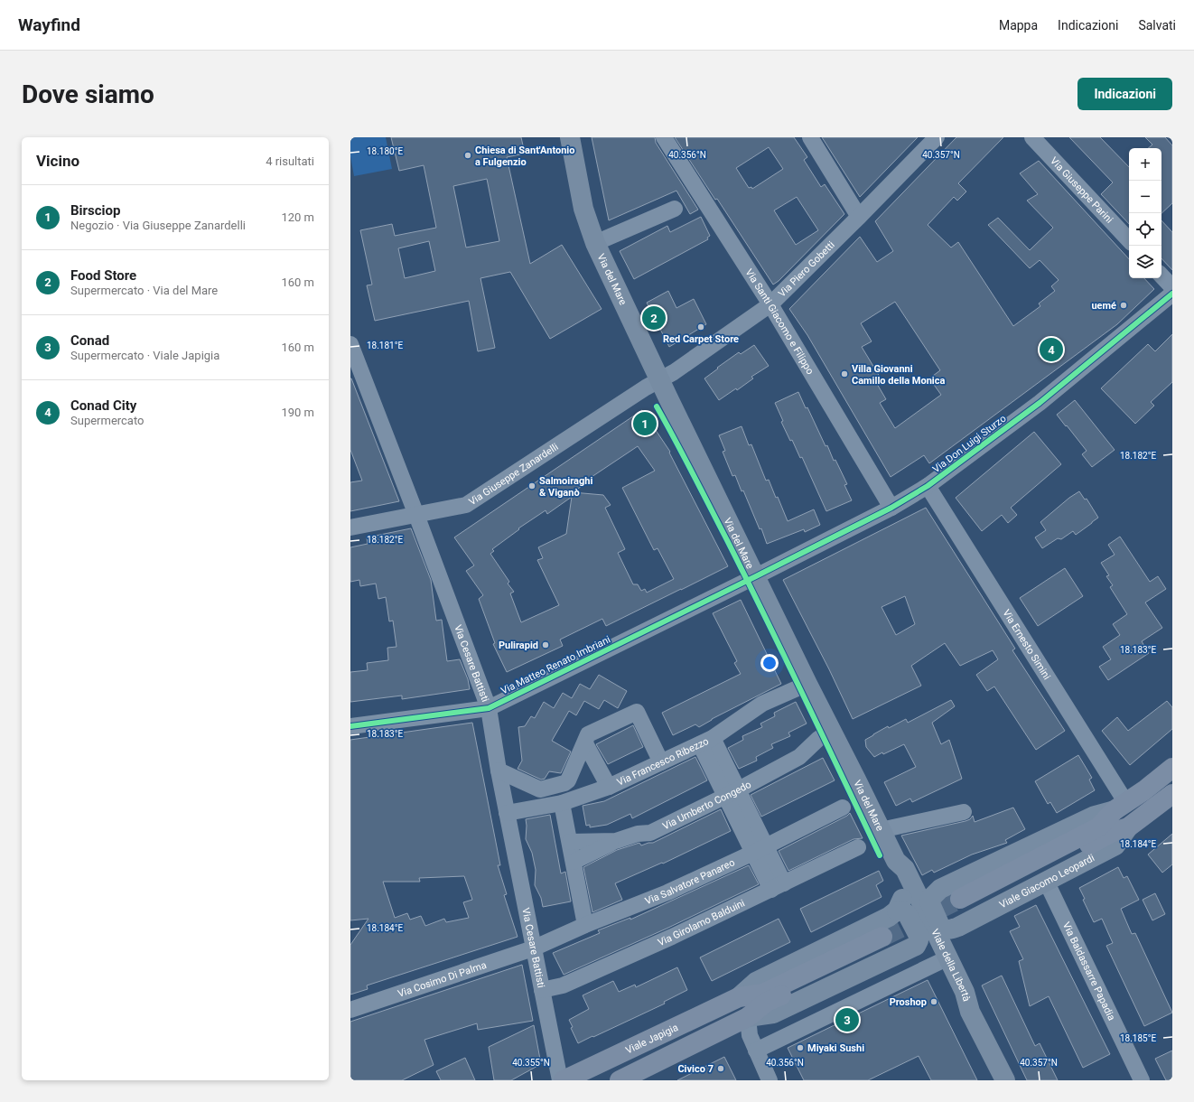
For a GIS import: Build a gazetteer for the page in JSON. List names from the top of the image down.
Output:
{
  "streets": {
    "main road": [
      "Via del Mare",
      "Viale Giacomo Leopardi",
      "Viale della Libertà",
      "Viale Japigia"
    ],
    "street": [
      "Via Giuseppe Parini",
      "Via Piero Gobetti",
      "Via Santi Giacomo e Filippo",
      "Via Don Luigi Sturzo",
      "Via Giuseppe Zanardelli",
      "Via Ernesto Simini",
      "Via Cesare Battisti",
      "Via Matteo Renato Imbriani",
      "Via Francesco Ribezzo",
      "Via Umberto Congedo",
      "Via Salvatore Panareo",
      "Via Girolamo Balduini",
      "Via Baldassarre Papadia",
      "Via Cosimo Di Palma"
    ]
  },
  "crossings": [
    ["Via Piero Gobetti", "Via del Mare"],
    ["Via Piero Gobetti", "Via Santi Giacomo e Filippo"],
    ["Via Piero Gobetti", "Via Giuseppe Zanardelli"],
    ["Via del Mare", "Via Don Luigi Sturzo"],
    ["Via del Mare", "Via Giuseppe Zanardelli"],
    ["Via del Mare", "Via Matteo Renato Imbriani"],
    ["Via del Mare", "Via Francesco Ribezzo"],
    ["Via del Mare", "Via Umberto Congedo"],
    ["Via del Mare", "Viale della Libertà"],
    ["Via Santi Giacomo e Filippo", "Via Don Luigi Sturzo"],
    ["Via Don Luigi Sturzo", "Via Ernesto Simini"],
    ["Via Don Luigi Sturzo", "Via Matteo Renato Imbriani"],
    ["Via Giuseppe Zanardelli", "Via Cesare Battisti"],
    ["Via Ernesto Simini", "Viale Giacomo Leopardi"],
    ["Via Cesare Battisti", "Via Matteo Renato Imbriani"],
    ["Via Cesare Battisti", "Via Francesco Ribezzo"],
    ["Via Cesare Battisti", "Via Salvatore Panareo"],
    ["Via Cesare Battisti", "Via Girolamo Balduini"],
    ["Via Cesare Battisti", "Via Cosimo Di Palma"],
    ["Viale Giacomo Leopardi", "Via Baldassarre Papadia"],
    ["Via Salvatore Panareo", "Via Cosimo Di Palma"]
  ],
  "places": [
    "Chiesa di Sant'Antonio a Fulgenzio",
    "uemé",
    "Red Carpet Store",
    "Villa Giovanni Camillo della Monica",
    "Salmoiraghi & Viganò",
    "Pulirapid",
    "Proshop",
    "Miyaki Sushi",
    "Civico 7"
  ],
  "page": {
    "header": "Wayfind",
    "nav": ["Mappa", "Indicazioni", "Salvati"],
    "buttons": "Indicazioni",
    "title": "Dove siamo",
    "heading": ["Vicino", "4 risultati"],
    "map_buttons": ["+", "−"],
    "list": [
      {
        "mark": "1",
        "name": "Birsciop",
        "note": "Negozio · Via Giuseppe Zanardelli",
        "value": "120 m"
      },
      {
        "mark": "2",
        "name": "Food Store",
        "note": "Supermercato · Via del Mare",
        "value": "160 m"
      },
      {
        "mark": "3",
        "name": "Conad",
        "note": "Supermercato · Viale Japigia",
        "value": "160 m"
      },
      {
        "mark": "4",
        "name": "Conad City",
        "note": "Supermercato",
        "value": "190 m"
      }
    ],
    "pins": [
      "2",
      "4",
      "1",
      "3"
    ]
  },
  "coordinates": [
    "18.180°E",
    "40.356°N",
    "40.357°N",
    "18.181°E",
    "18.182°E",
    "18.183°E",
    "18.184°E",
    "18.185°E",
    "40.355°N"
  ]
}
